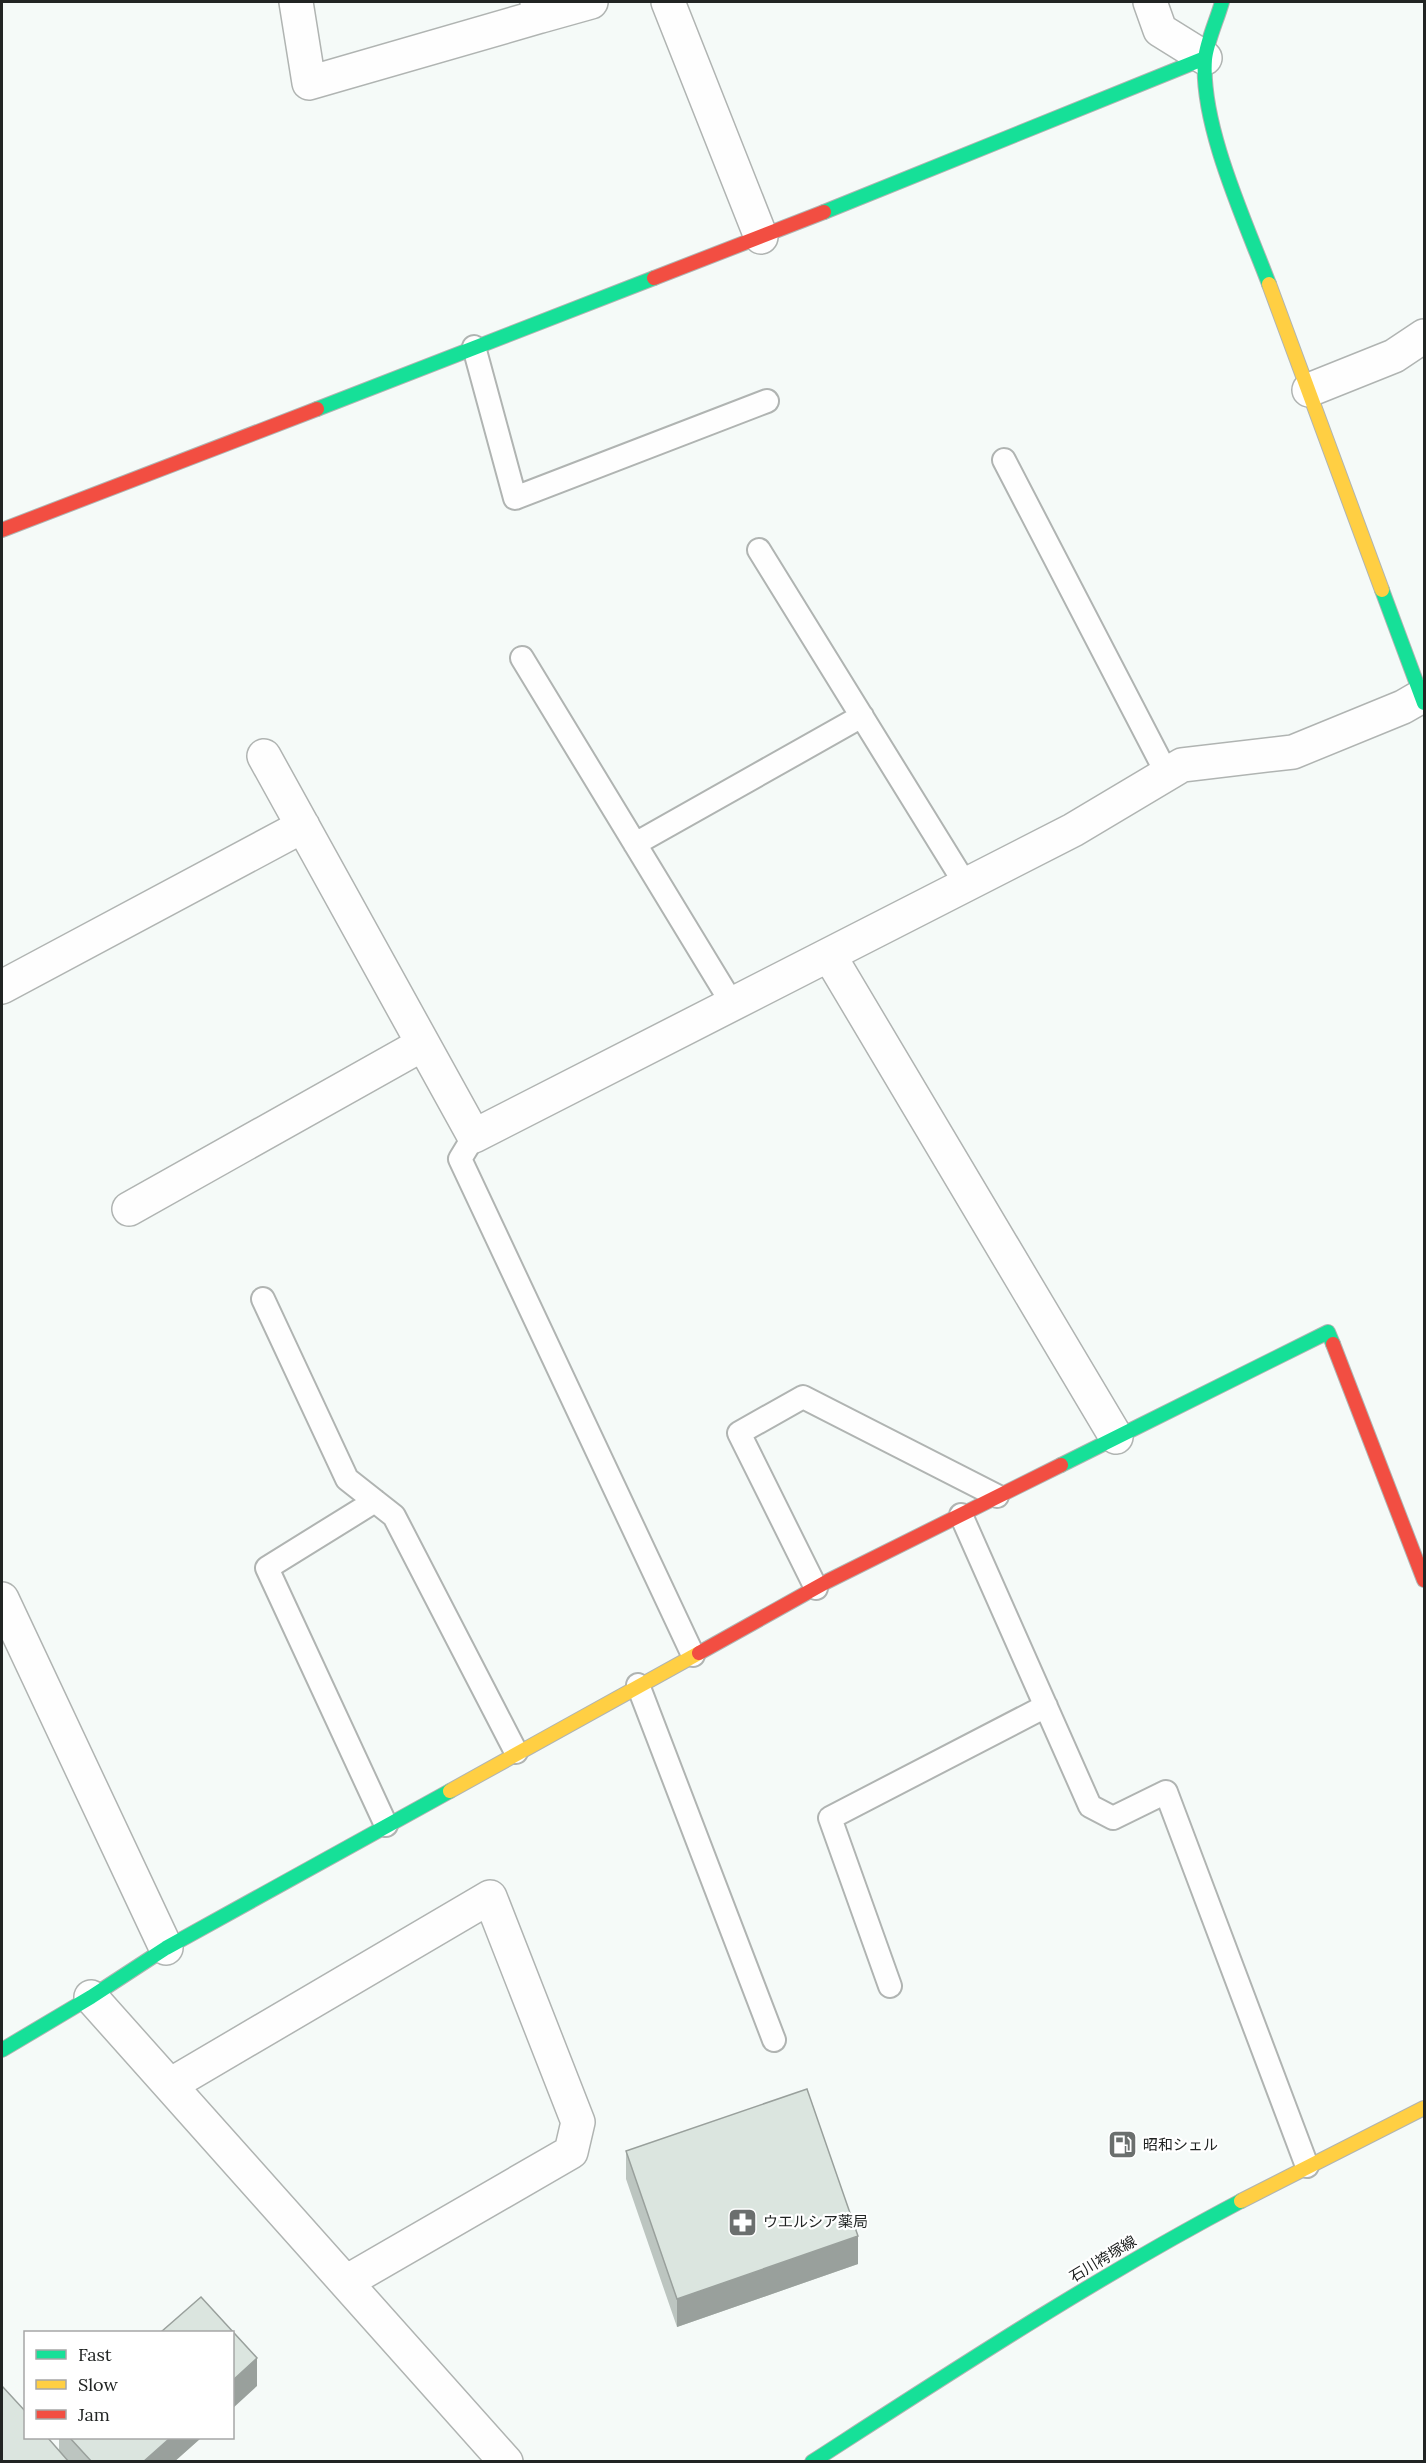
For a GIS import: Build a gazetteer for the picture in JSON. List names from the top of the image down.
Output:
{
  "streets": {
    "street": ["石川袴塚線"]
  },
  "places": {
    "fuel station": ["昭和シェル"],
    "pharmacy": ["ウエルシア薬局"]
  },
  "legend": ["Fast", "Slow", "Jam"]
}
